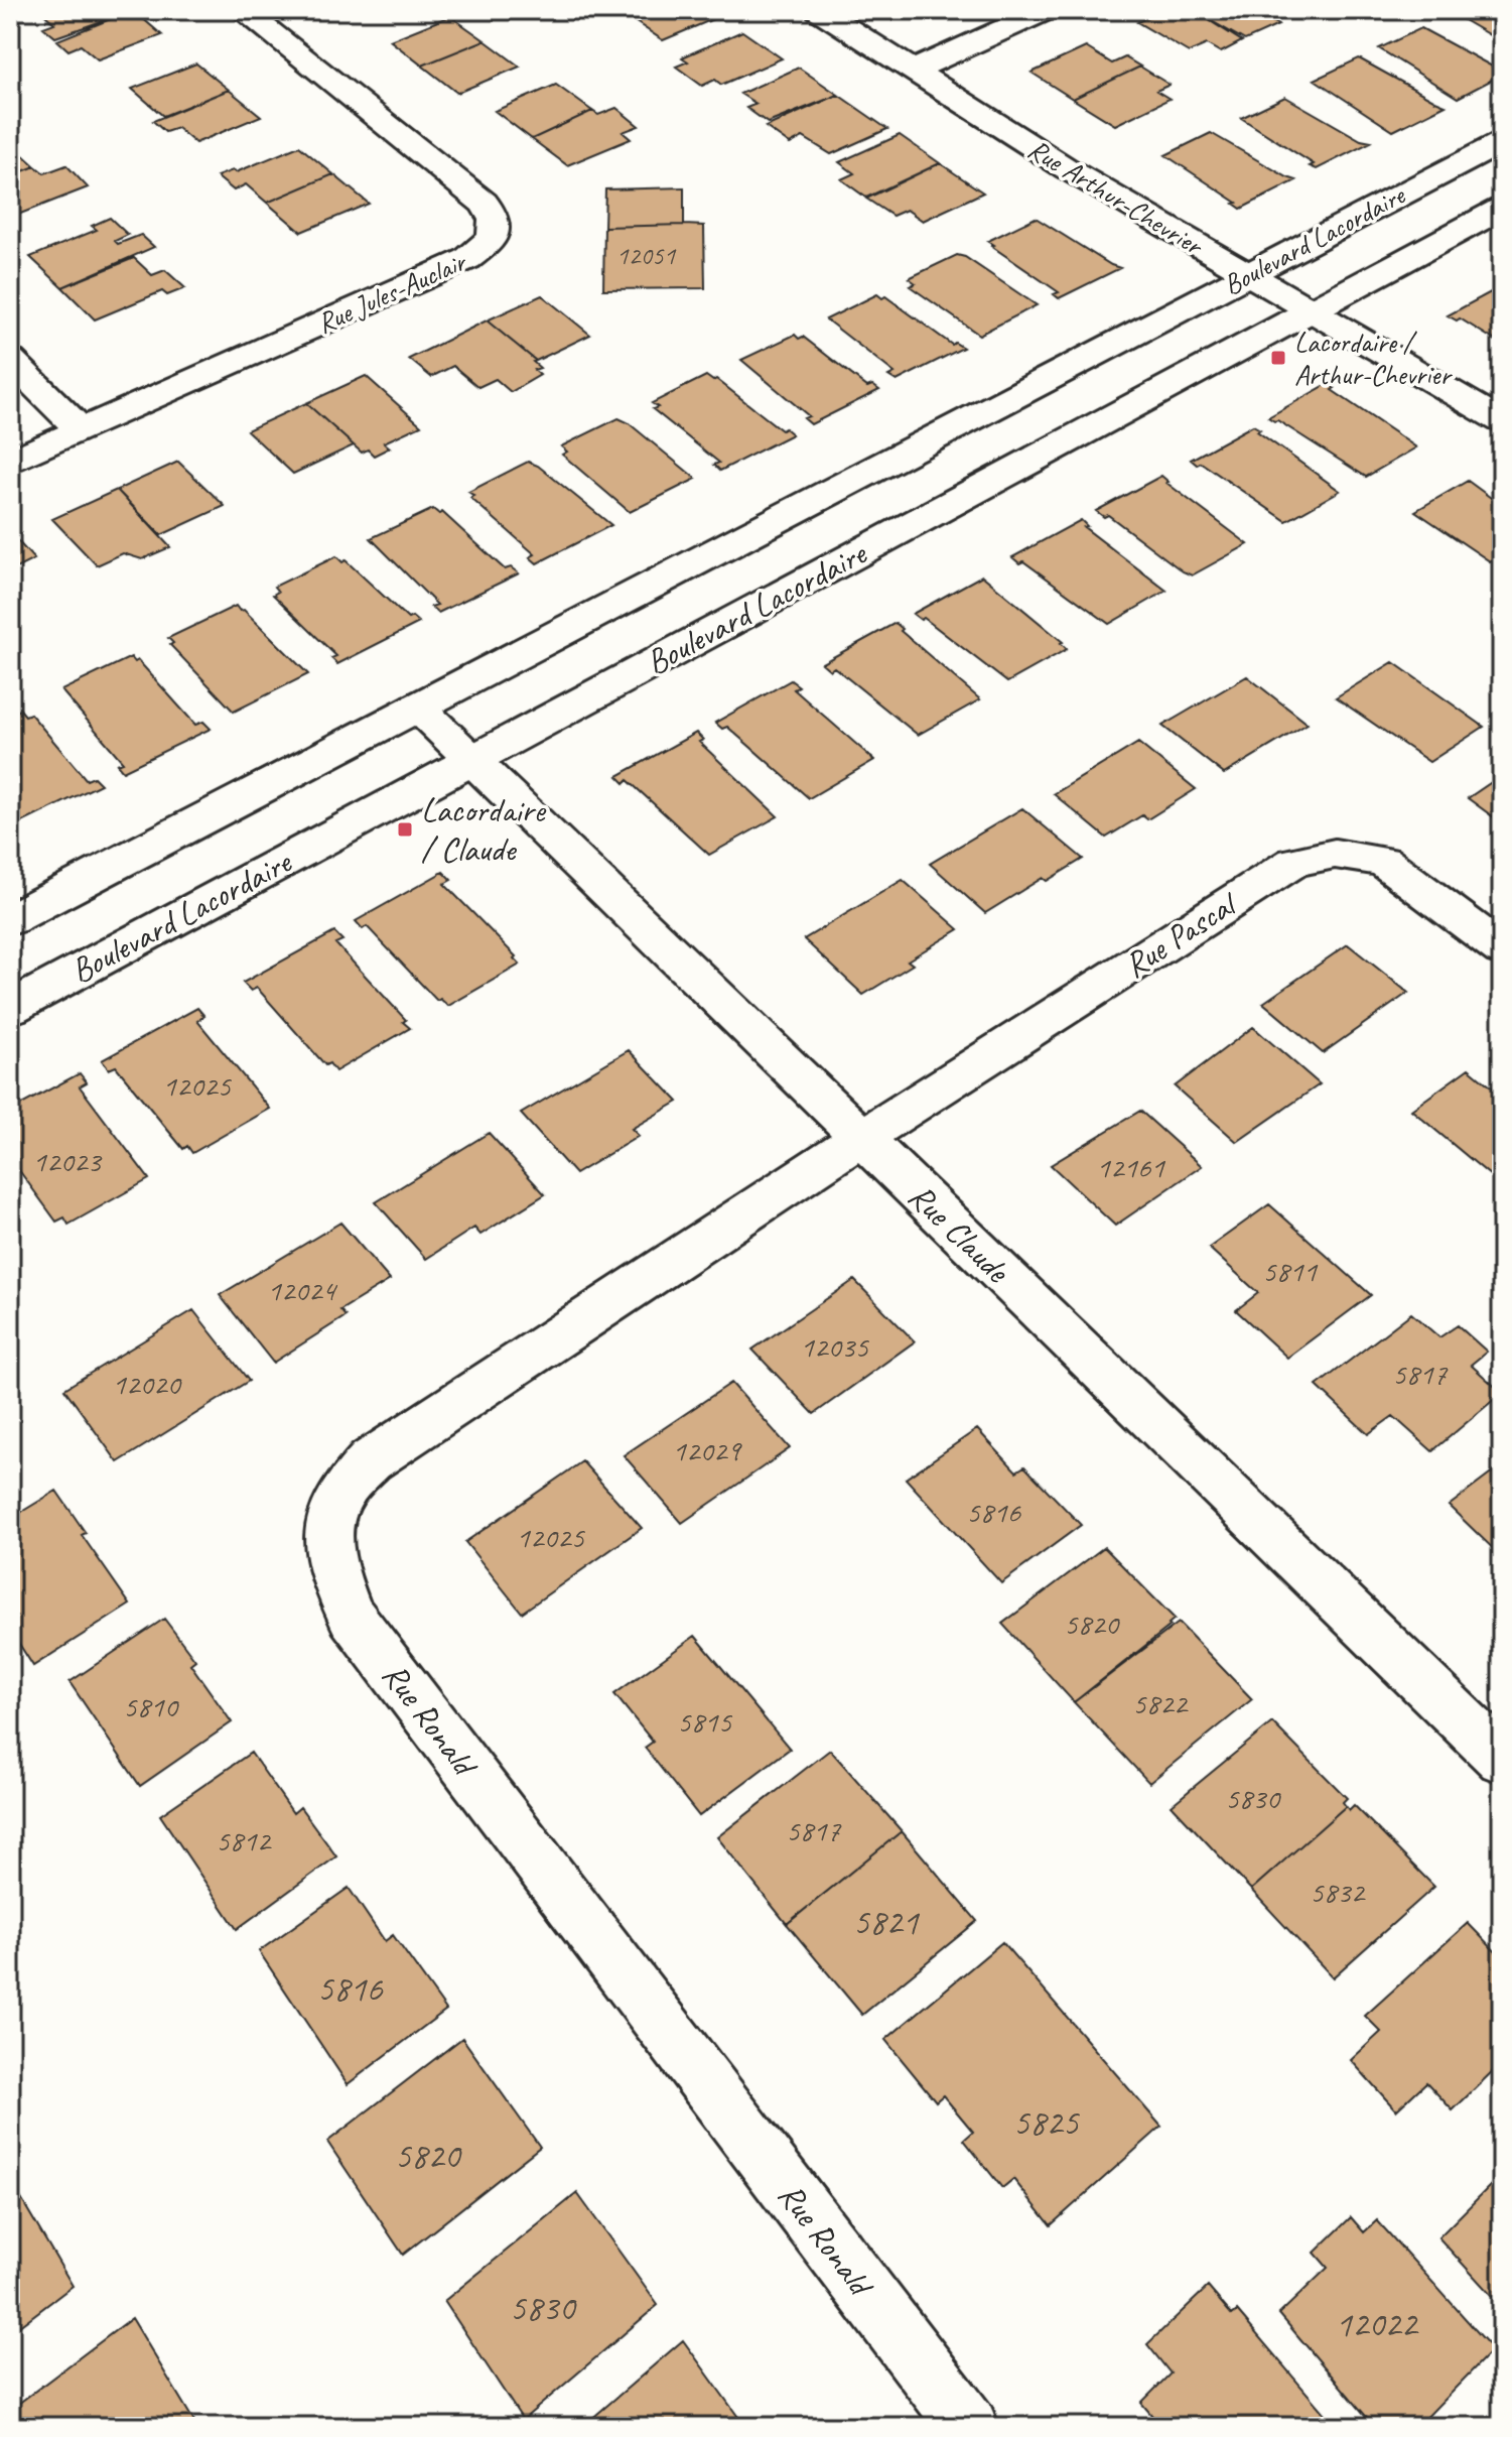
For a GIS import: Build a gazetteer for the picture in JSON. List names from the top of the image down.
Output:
{
  "streets": {
    "street": [
      "Rue Arthur-Chevrier",
      "Boulevard Lacordaire",
      "Rue Jules-Auclair",
      "Rue Pascal",
      "Rue Claude",
      "Rue Ronald"
    ]
  },
  "crossings": [
    ["Rue Arthur-Chevrier", "Boulevard Lacordaire"],
    ["Boulevard Lacordaire", "Rue Claude"],
    ["Rue Pascal", "Rue Claude"],
    ["Rue Pascal", "Rue Ronald"],
    ["Rue Claude", "Rue Ronald"]
  ],
  "places": {
    "transit": ["Lacordaire / Arthur-Chevrier", "Lacordaire / Claude"]
  },
  "house_numbers": [
    "12051",
    "12025",
    "12023",
    "12161",
    "5811",
    "12024",
    "12035",
    "5817",
    "12020",
    "12029",
    "5816",
    "12025",
    "5820",
    "5822",
    "5810",
    "5815",
    "5830",
    "5817",
    "5812",
    "5832",
    "5821",
    "5816",
    "5825",
    "5820",
    "5830",
    "12022"
  ]
}
